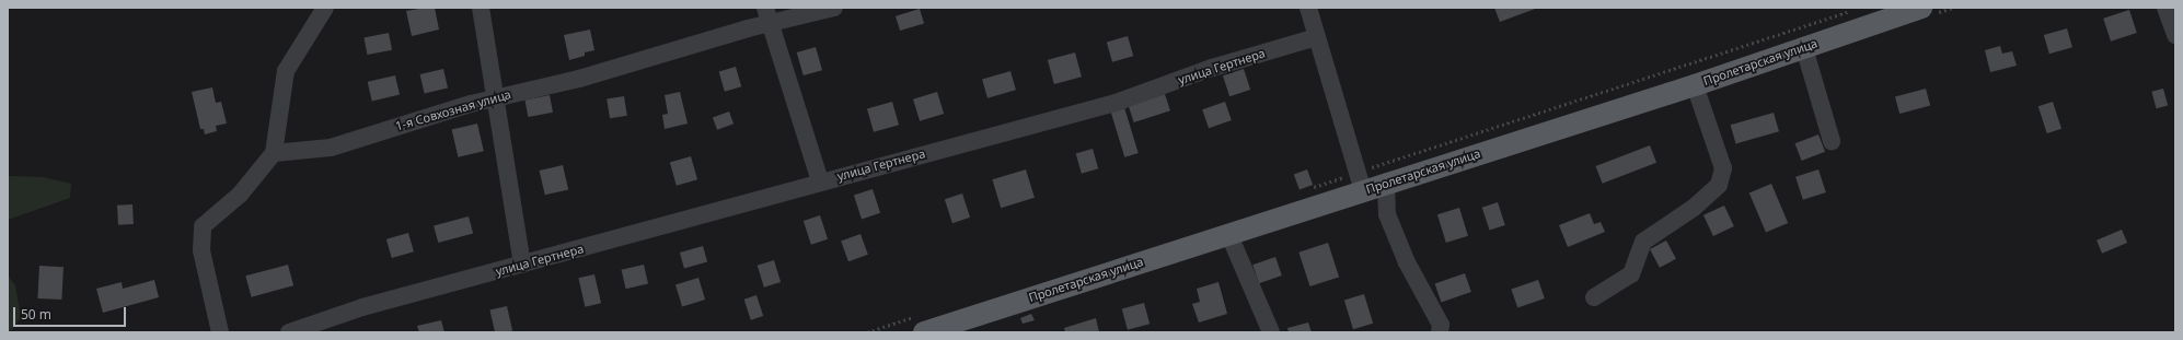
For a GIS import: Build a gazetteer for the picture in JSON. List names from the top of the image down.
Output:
{
  "streets": {
    "main road": ["Пролетарская улица"],
    "street": ["улица Гертнера", "1-я Совхозная улица"]
  },
  "scale_bar": "50 m"
}
